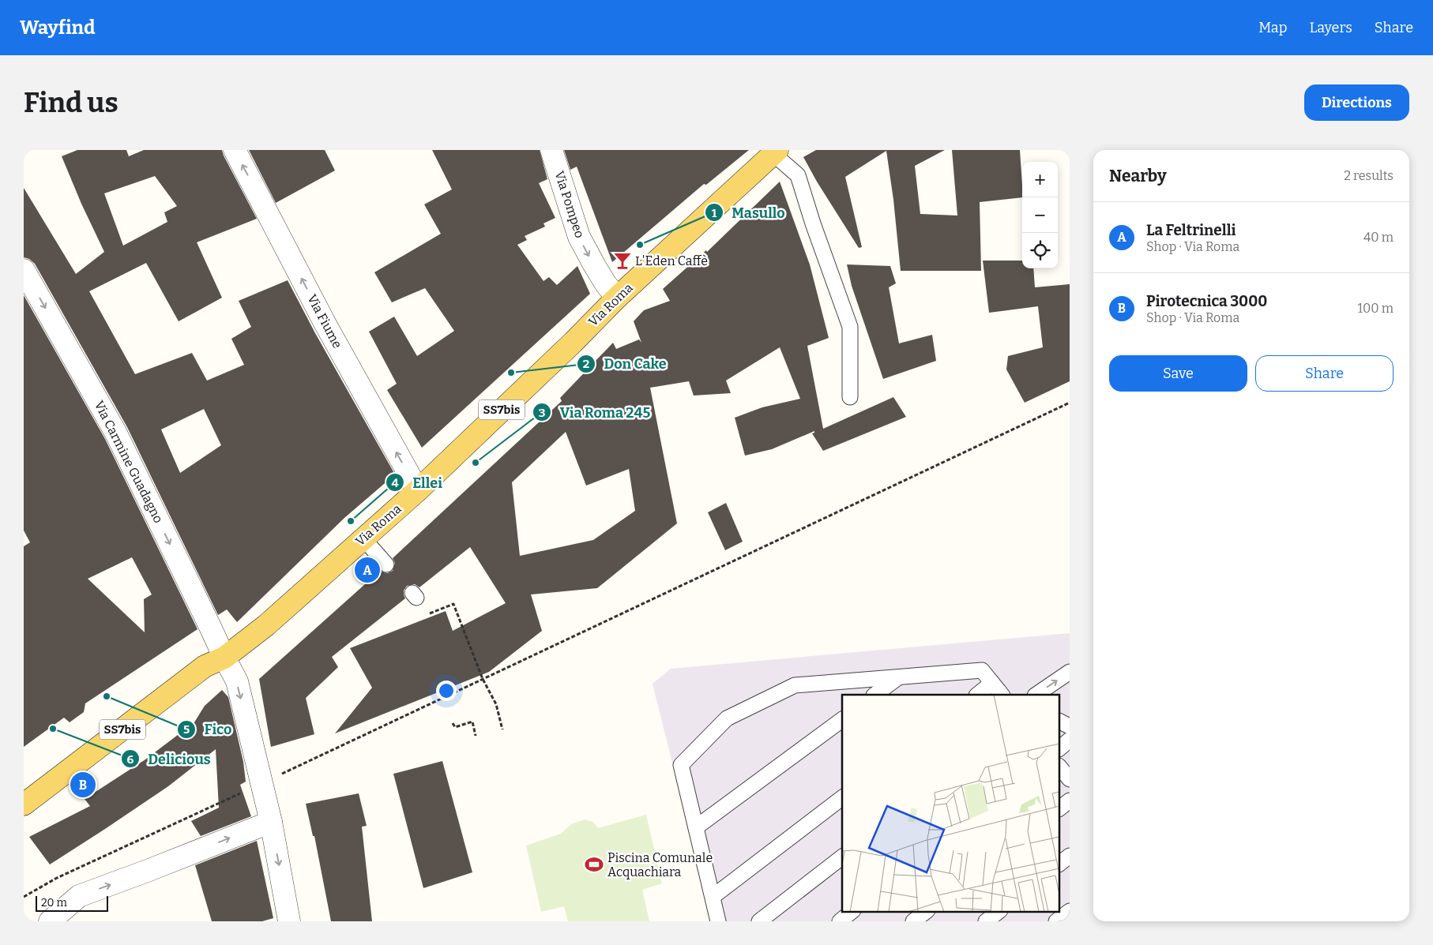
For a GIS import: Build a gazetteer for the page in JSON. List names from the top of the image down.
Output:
{
  "streets": {
    "main road": ["Via Roma", "SS7bis"],
    "street": ["Via Pompeo", "Via Fiume", "Via Carmine Guadagno"]
  },
  "crossings": [
    ["Via Pompeo", "Via Roma"],
    ["Via Roma", "Via Fiume"],
    ["Via Roma", "Via Carmine Guadagno"]
  ],
  "one_way": ["Via Pompeo", "Via Fiume", "Via Carmine Guadagno"],
  "places": {
    "other": [
      "Masullo",
      "Don Cake",
      "Via Roma 245",
      "Ellei",
      "Fico",
      "Delicious"
    ],
    "bar": ["L'Eden Caffè"],
    "sports": ["Piscina Comunale Acquachiara"]
  },
  "scale_bar": "20 m",
  "page": {
    "header": "Wayfind",
    "nav": ["Map", "Layers", "Share"],
    "buttons": [
      "Directions",
      ["Save", "Share"]
    ],
    "title": "Find us",
    "heading": ["Nearby", "2 results"],
    "map_buttons": ["+", "−"],
    "list": [
      {
        "mark": "A",
        "name": "La Feltrinelli",
        "note": "Shop · Via Roma",
        "value": "40 m"
      },
      {
        "mark": "B",
        "name": "Pirotecnica 3000",
        "note": "Shop · Via Roma",
        "value": "100 m"
      }
    ],
    "pins": ["A", "B"],
    "scale": "20 m"
  }
}
